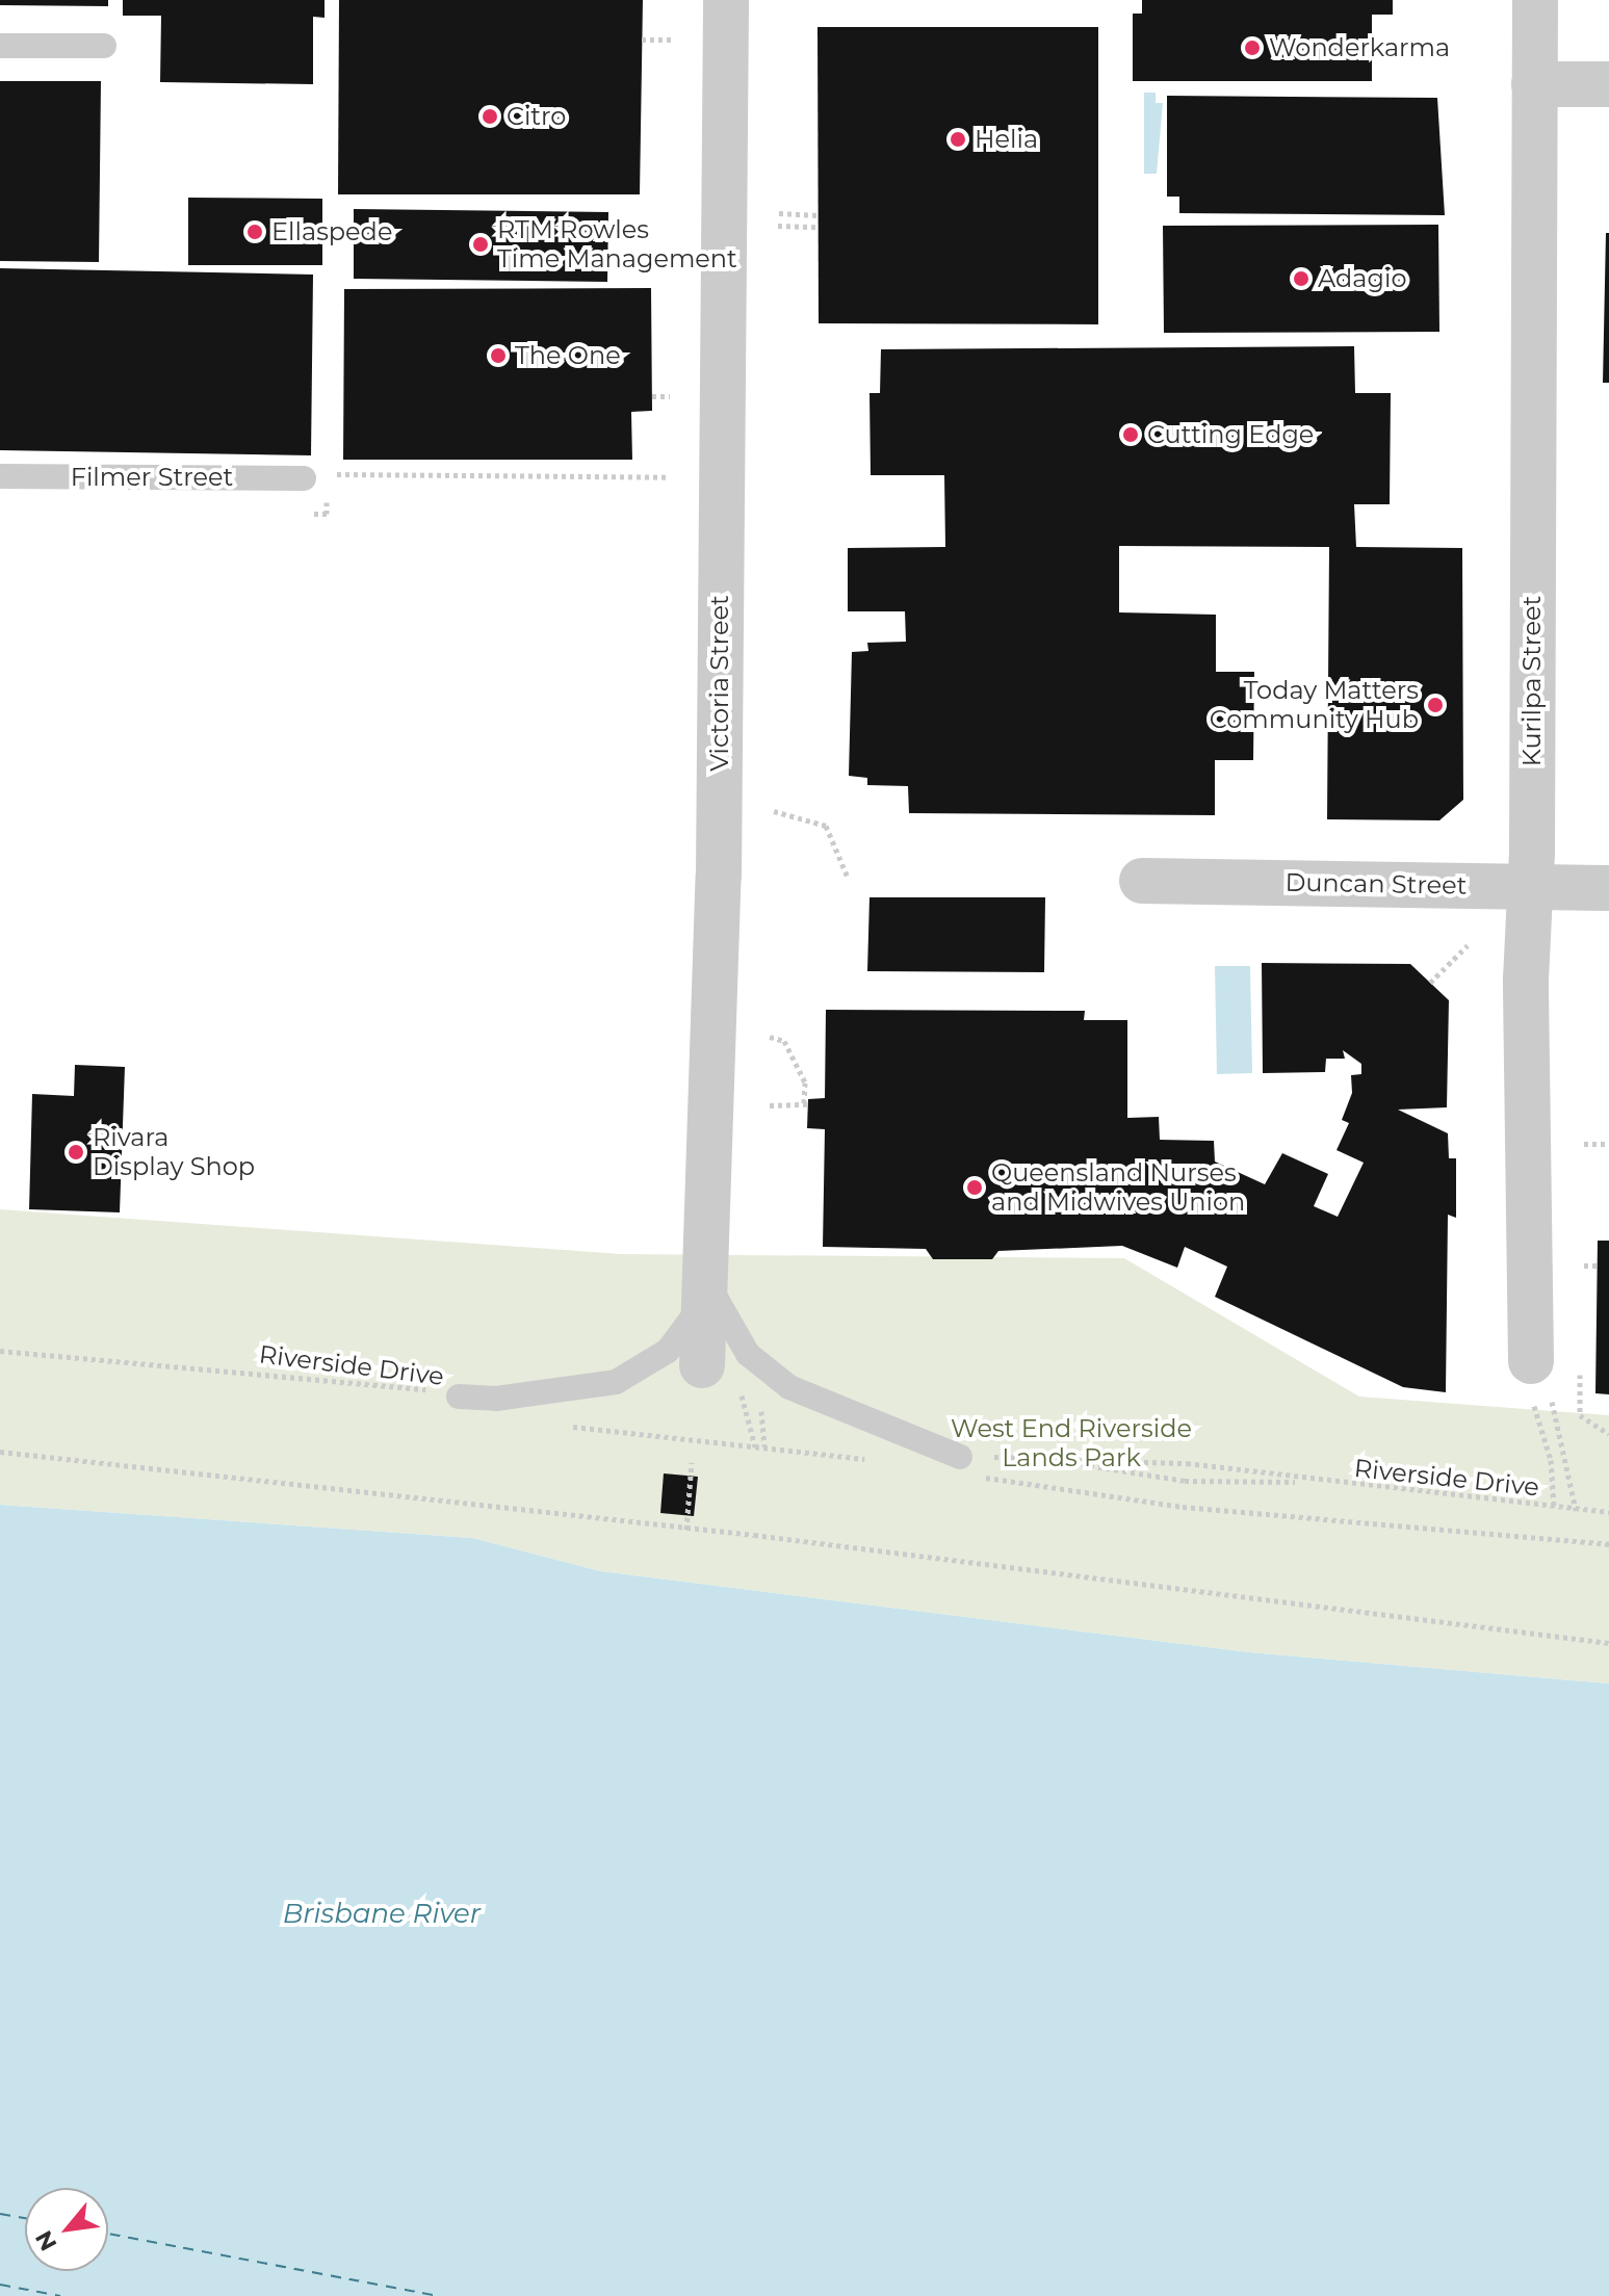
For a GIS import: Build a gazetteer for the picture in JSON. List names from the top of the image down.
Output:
{
  "streets": {
    "street": ["Kurilpa Street", "Victoria Street", "Duncan Street"],
    "lane": ["Filmer Street"],
    "path": ["Riverside Drive"]
  },
  "crossings": [
    ["Kurilpa Street", "Duncan Street"]
  ],
  "water": ["Brisbane River"],
  "parks": ["West End Riverside Lands Park"],
  "places": [
    "Wonderkarma",
    "Citro",
    "Helia",
    "Ellaspede",
    "RTM Rowles Time Management",
    "Adagio",
    "The One",
    "Cutting Edge",
    "Today Matters Community Hub",
    "Rivara Display Shop",
    "Queensland Nurses and Midwives Union"
  ],
  "north": "bottom left"
}
